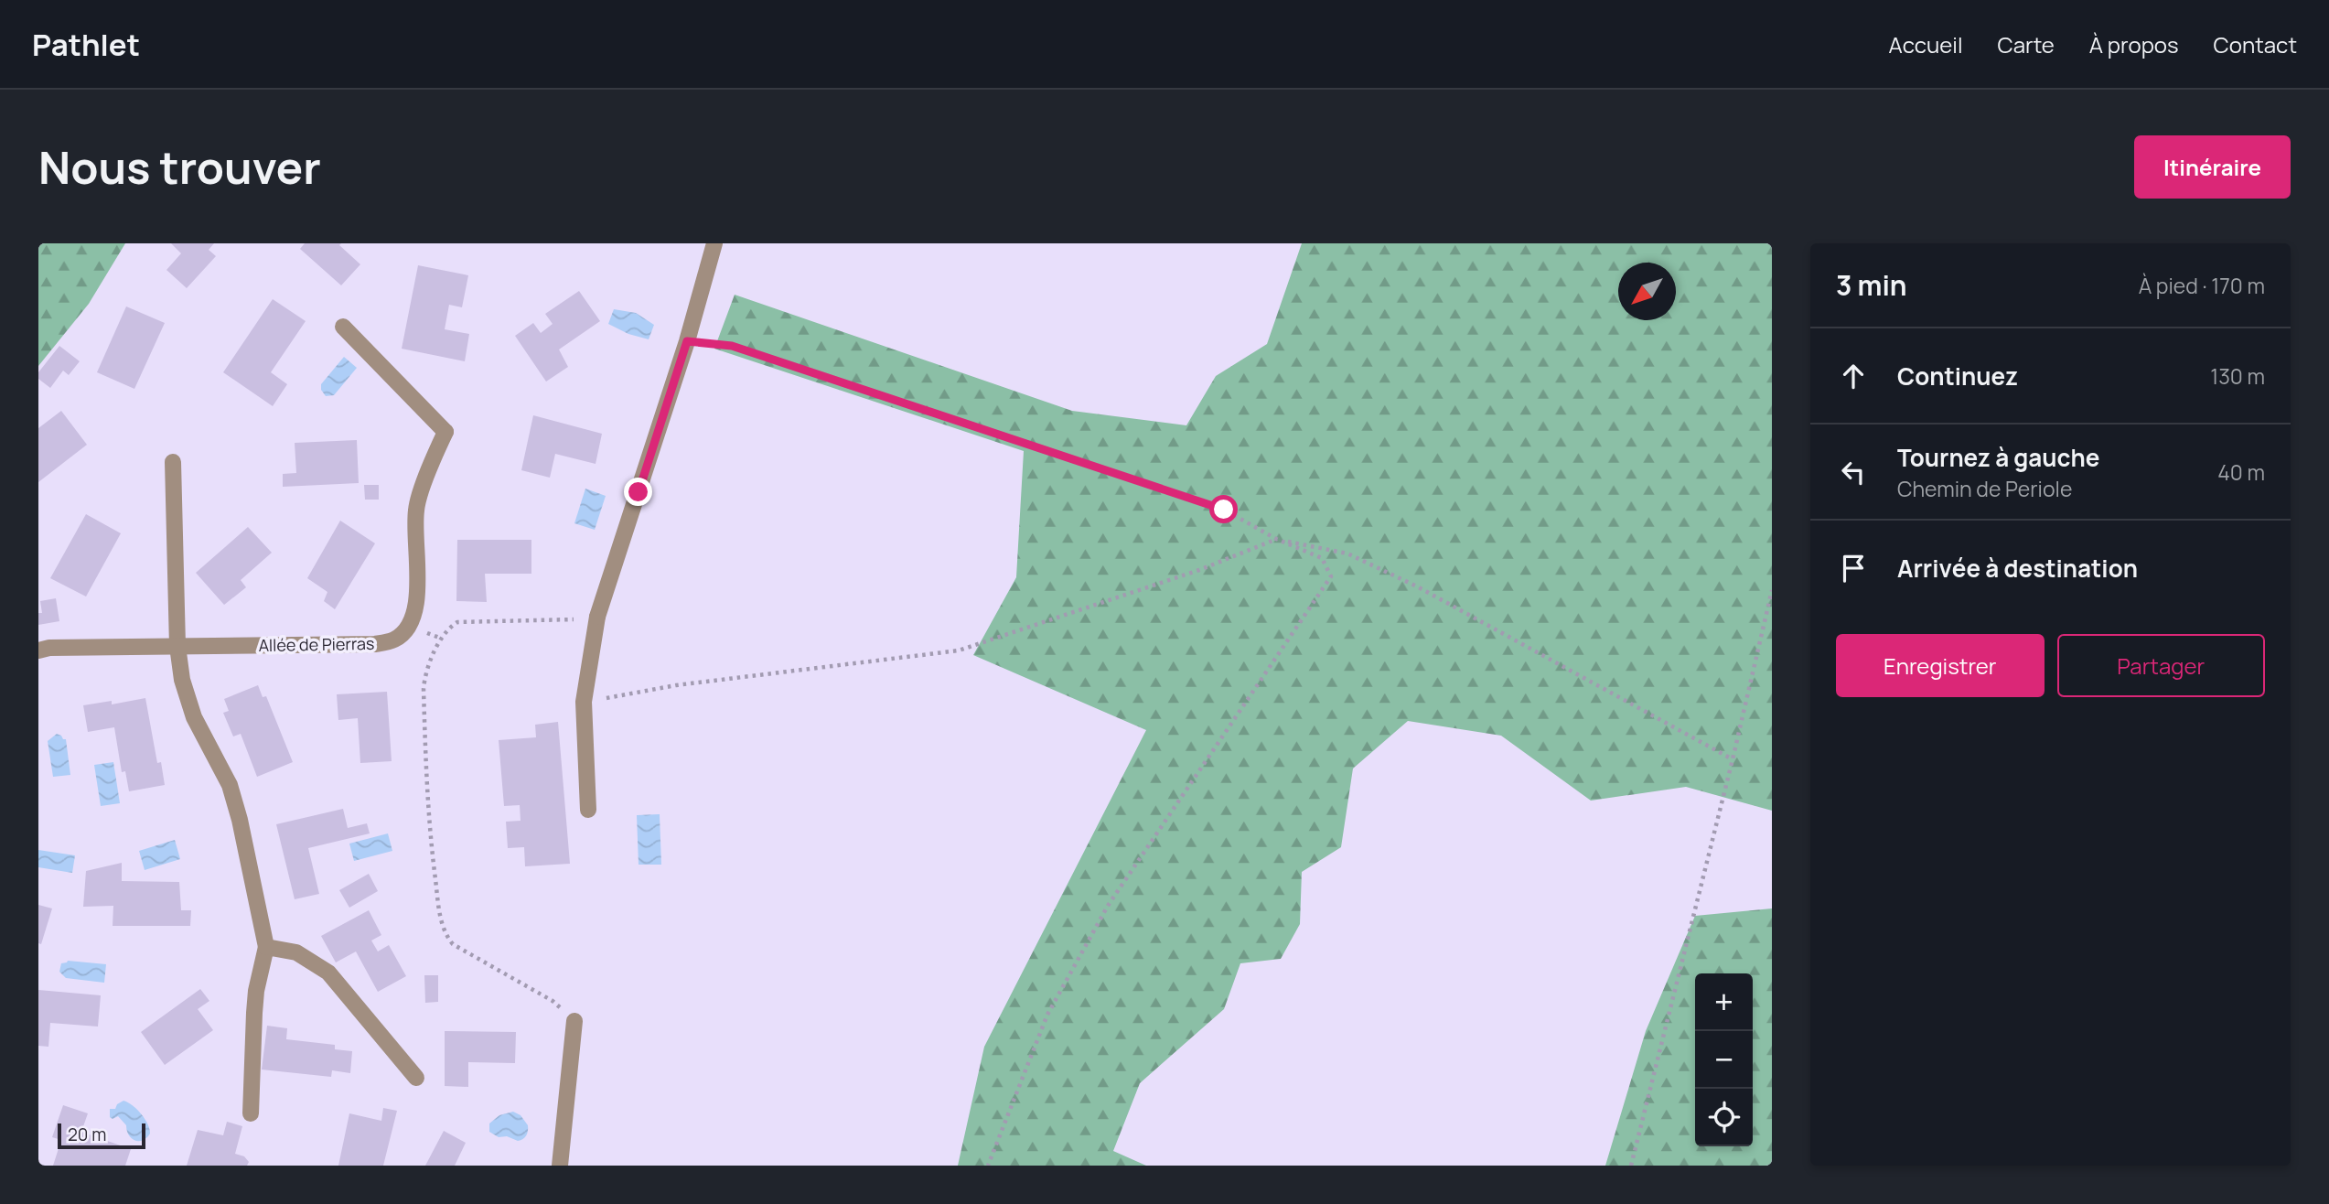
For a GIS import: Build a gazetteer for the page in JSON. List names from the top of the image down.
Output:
{
  "streets": {
    "street": ["Allée de Pierras"]
  },
  "scale_bar": "20 m",
  "north": "bottom left",
  "page": {
    "header": "Pathlet",
    "nav": [
      "Accueil",
      "Carte",
      "À propos",
      "Contact"
    ],
    "buttons": [
      "Itinéraire",
      ["Enregistrer", "Partager"]
    ],
    "title": "Nous trouver",
    "heading": ["3 min", "À pied · 170 m"],
    "list": [
      ["Continuez", "130 m"],
      ["Tournez à gauche", "Chemin de Periole", "40 m"],
      "Arrivée à destination"
    ],
    "map_buttons": ["+", "−"],
    "scale": "20 m"
  }
}
